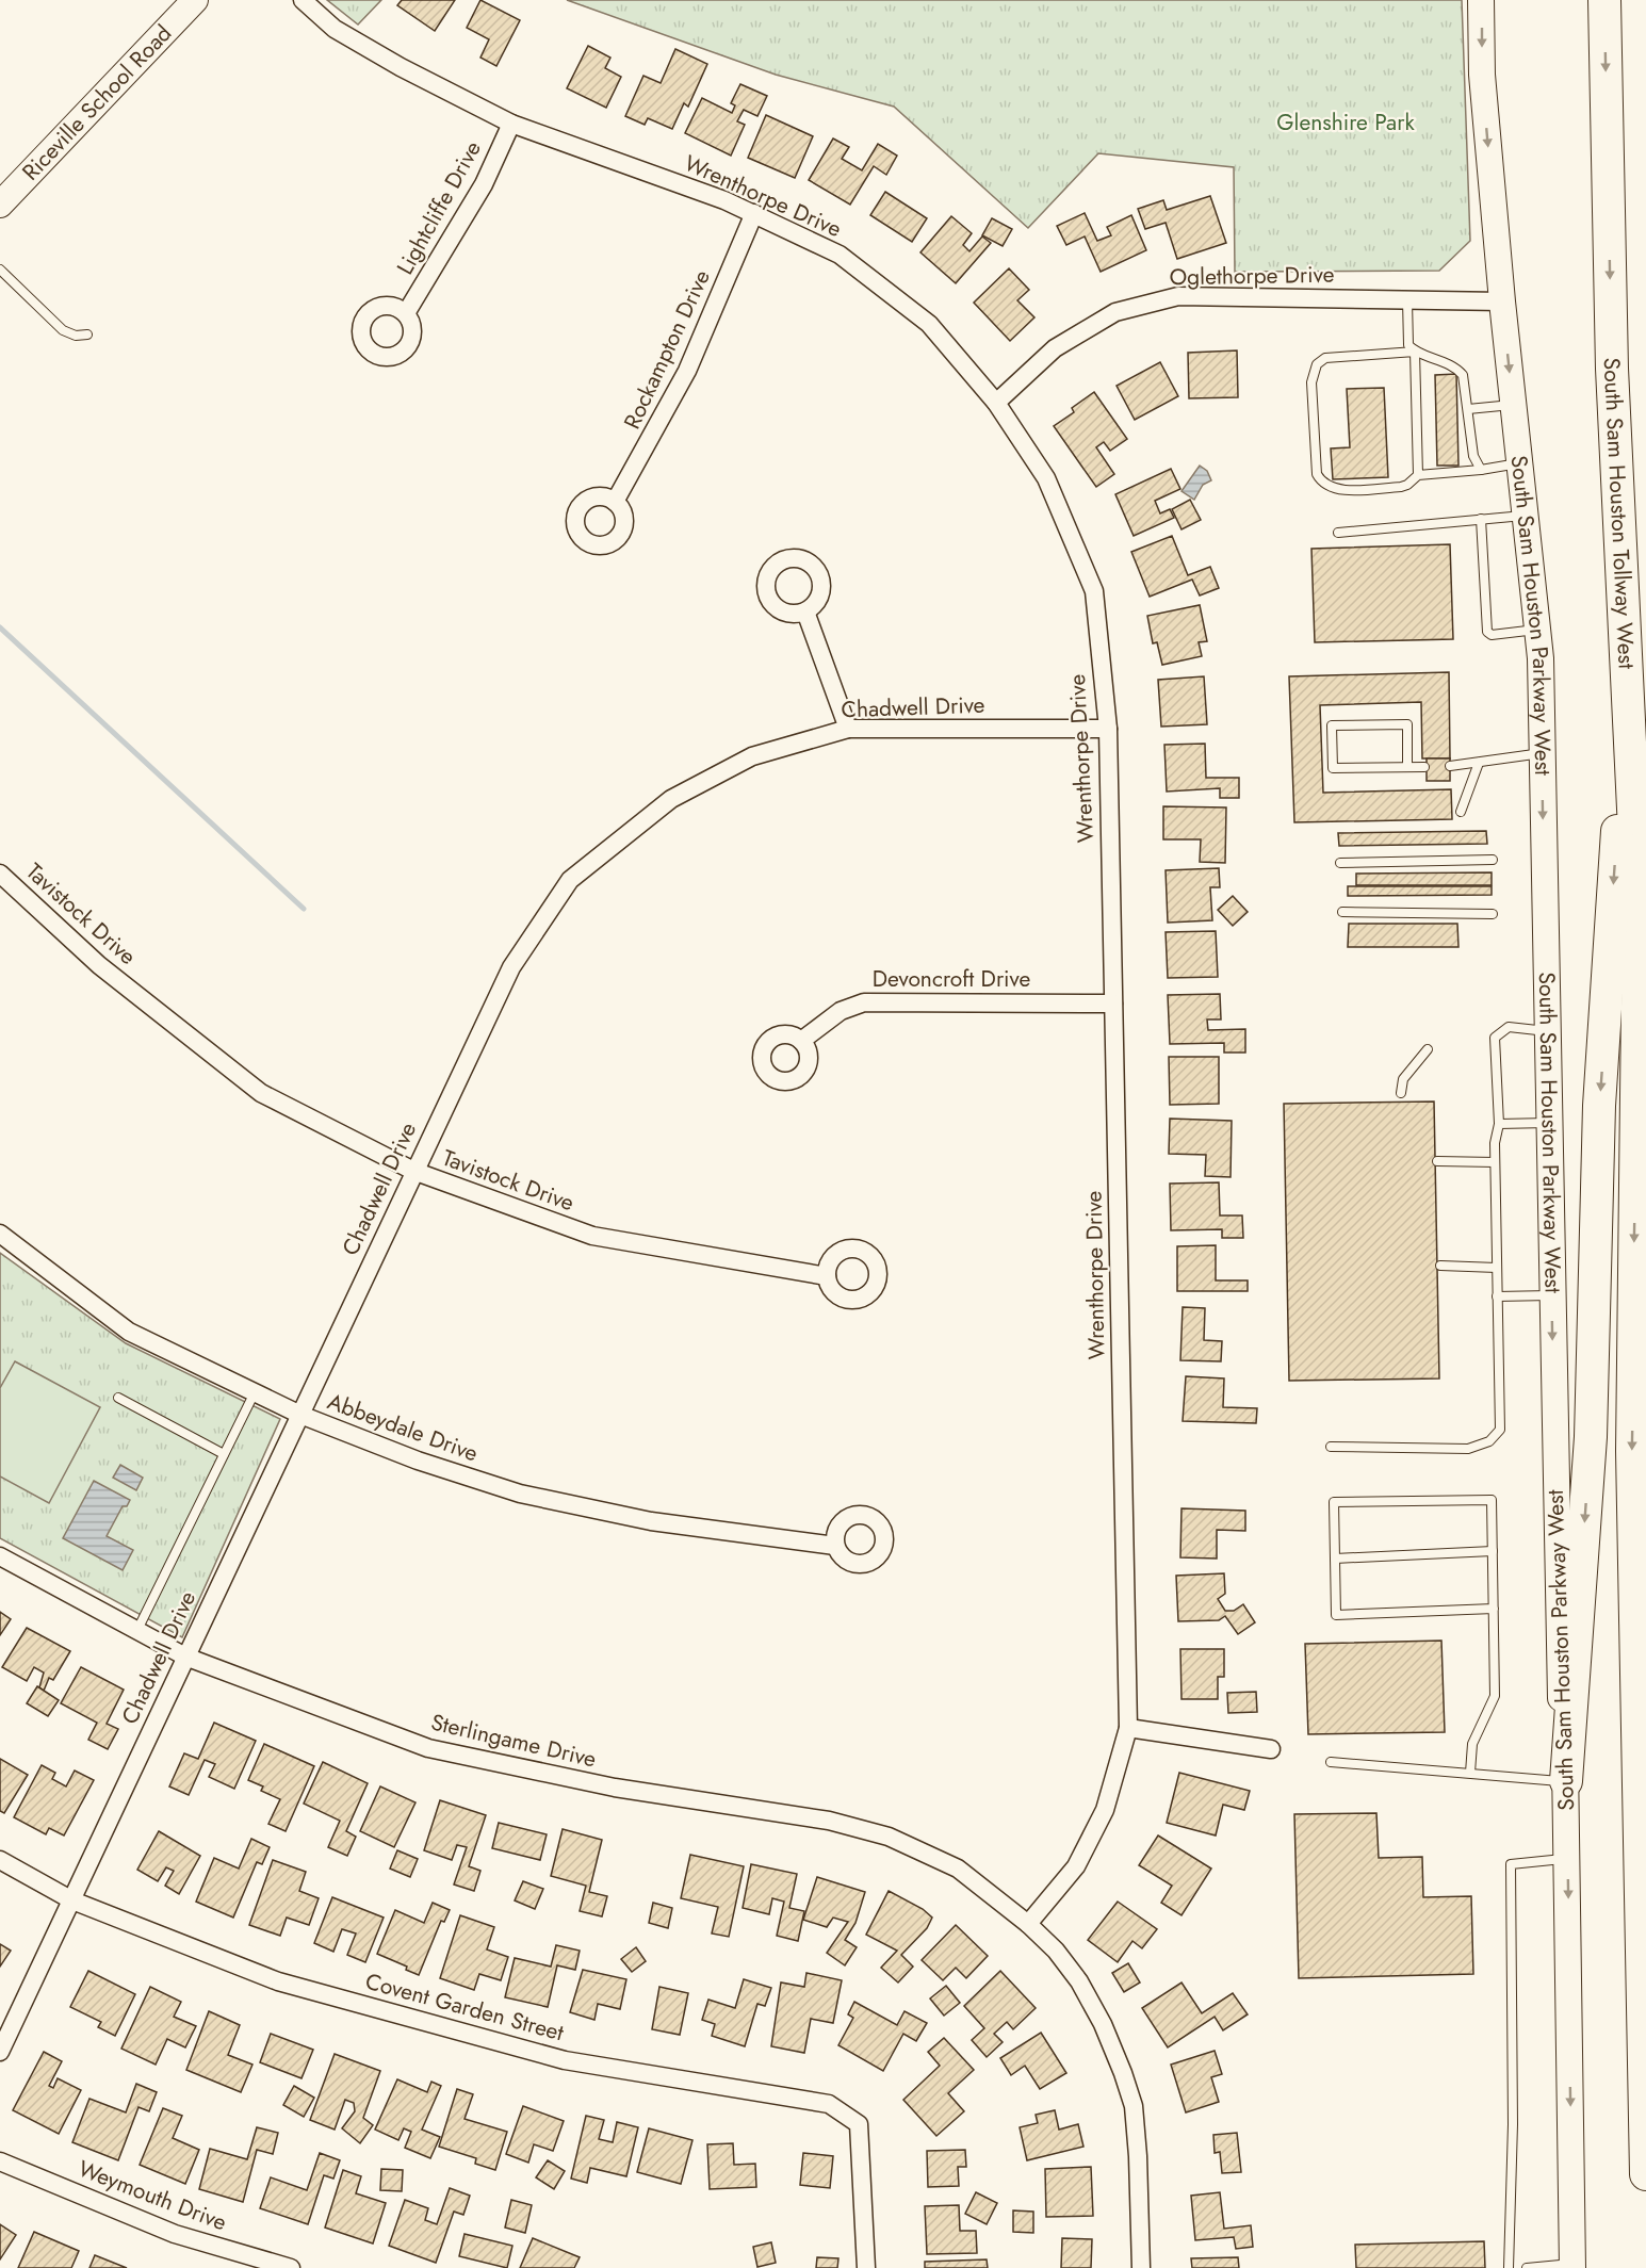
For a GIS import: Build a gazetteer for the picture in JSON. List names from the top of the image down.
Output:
{
  "streets": {
    "highway": ["South Sam Houston Tollway West"],
    "main road": ["Riceville School Road", "South Sam Houston Parkway West"],
    "street": [
      "Wrenthorpe Drive",
      "Lightcliffe Drive",
      "Oglethorpe Drive",
      "Rockampton Drive",
      "Chadwell Drive",
      "Tavistock Drive",
      "Devoncroft Drive",
      "Abbeydale Drive",
      "Sterlingame Drive",
      "Covent Garden Street",
      "Weymouth Drive"
    ]
  },
  "crossings": [
    ["Wrenthorpe Drive", "Lightcliffe Drive"],
    ["Wrenthorpe Drive", "Oglethorpe Drive"],
    ["Wrenthorpe Drive", "Rockampton Drive"],
    ["Wrenthorpe Drive", "Chadwell Drive"],
    ["Wrenthorpe Drive", "Devoncroft Drive"],
    ["Wrenthorpe Drive", "Sterlingame Drive"],
    ["Oglethorpe Drive", "South Sam Houston Parkway West"],
    ["Chadwell Drive", "Tavistock Drive"],
    ["Chadwell Drive", "Abbeydale Drive"],
    ["Chadwell Drive", "Sterlingame Drive"],
    ["Chadwell Drive", "Covent Garden Street"]
  ],
  "one_way": ["South Sam Houston Parkway West"],
  "parks": ["Glenshire Park"]
}
